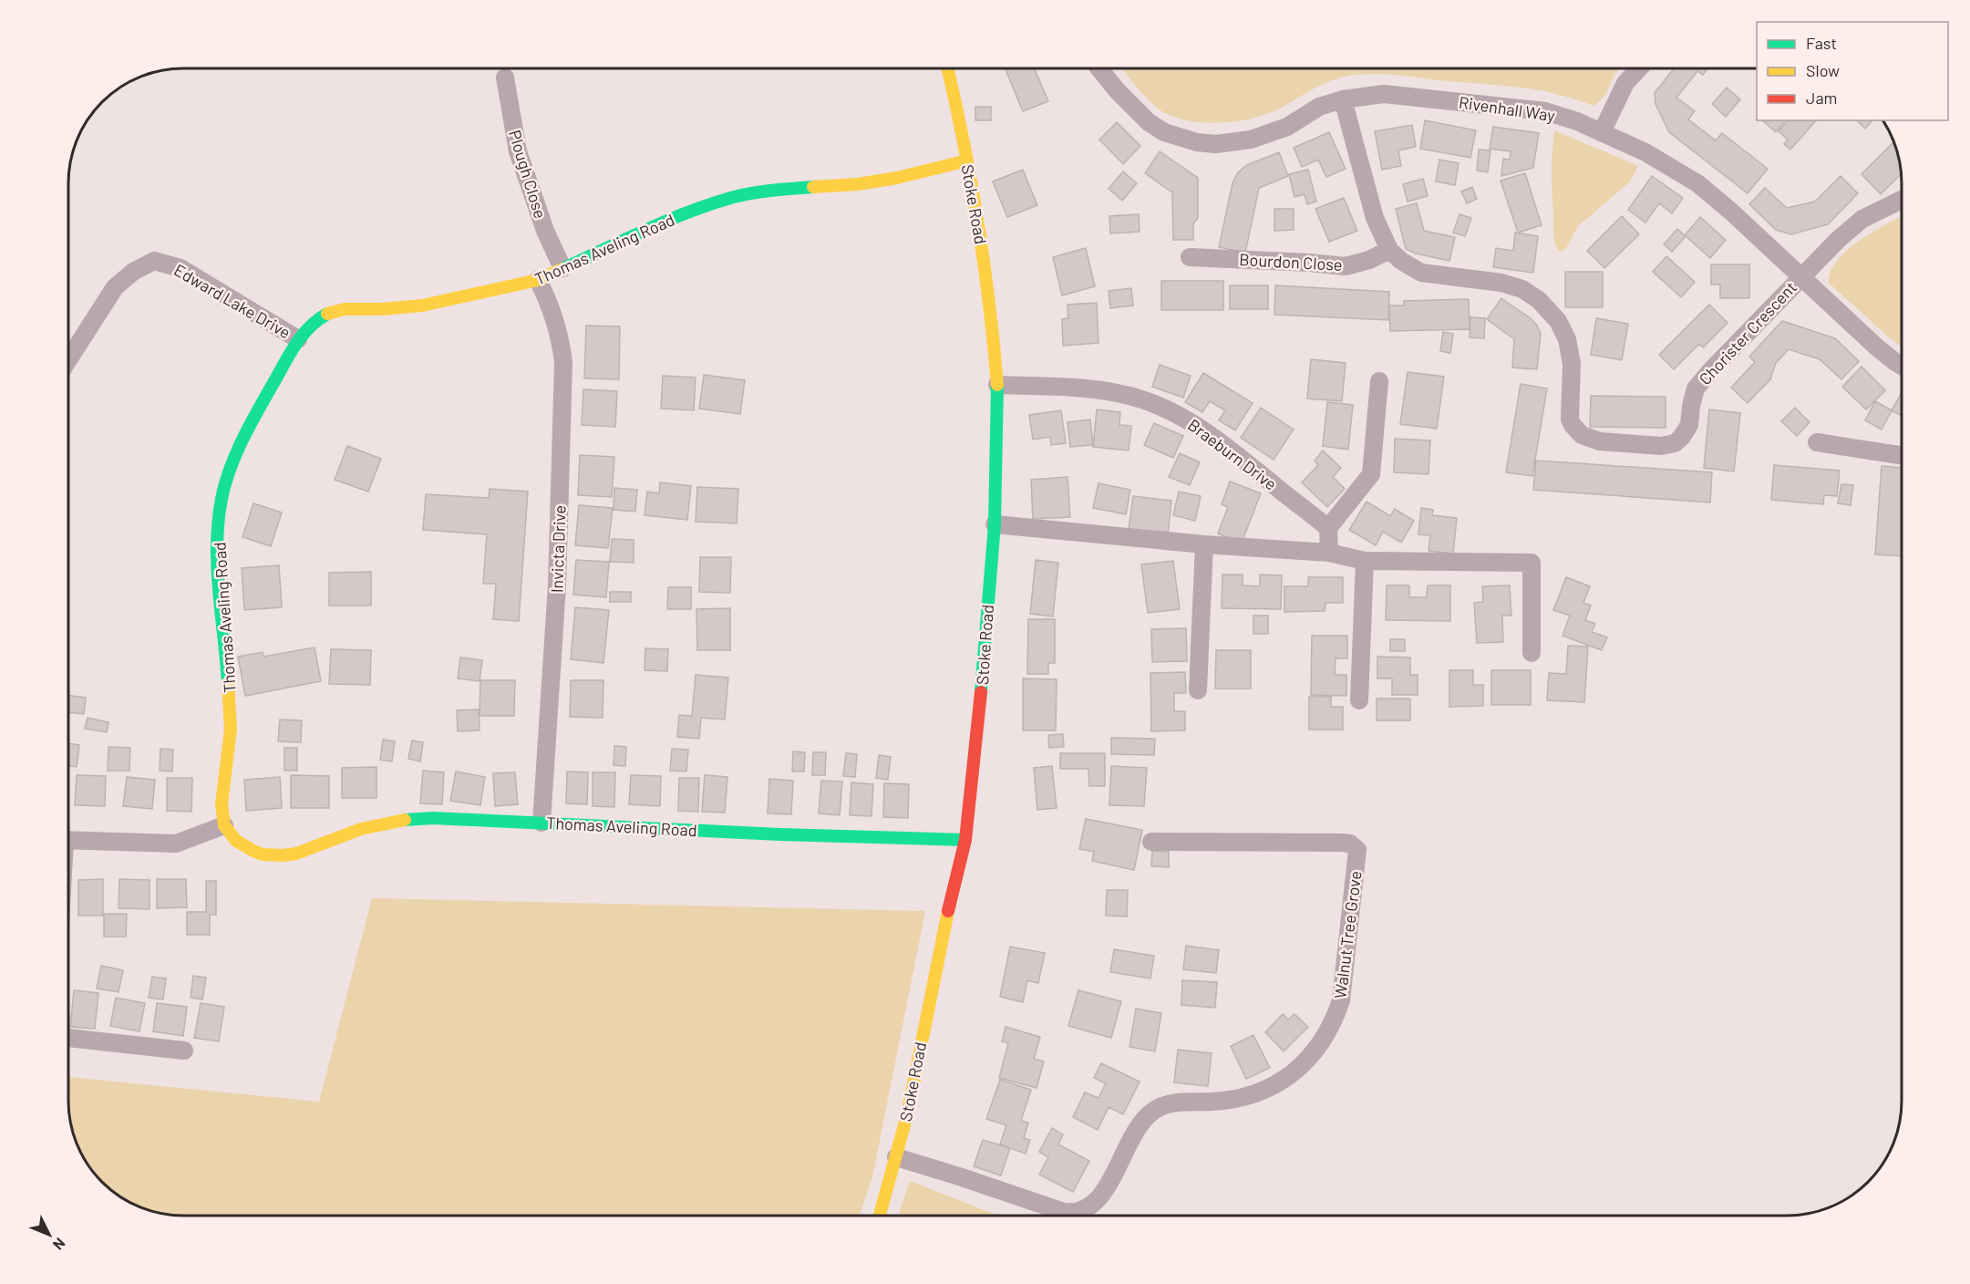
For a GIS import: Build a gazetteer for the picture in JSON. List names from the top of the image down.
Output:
{
  "streets": {
    "street": [
      "Rivenhall Way",
      "Plough Close",
      "Stoke Road",
      "Thomas Aveling Road",
      "Bourdon Close",
      "Edward Lake Drive",
      "Chorister Crescent",
      "Braeburn Drive",
      "Invicta Drive",
      "Walnut Tree Grove"
    ]
  },
  "crossings": [
    ["Rivenhall Way", "Chorister Crescent"],
    ["Plough Close", "Thomas Aveling Road"],
    ["Stoke Road", "Thomas Aveling Road"],
    ["Stoke Road", "Braeburn Drive"],
    ["Stoke Road", "Walnut Tree Grove"],
    ["Thomas Aveling Road", "Edward Lake Drive"],
    ["Thomas Aveling Road", "Invicta Drive"],
    ["Bourdon Close", "Chorister Crescent"]
  ],
  "legend": ["Fast", "Slow", "Jam"],
  "north": "bottom right"
}
